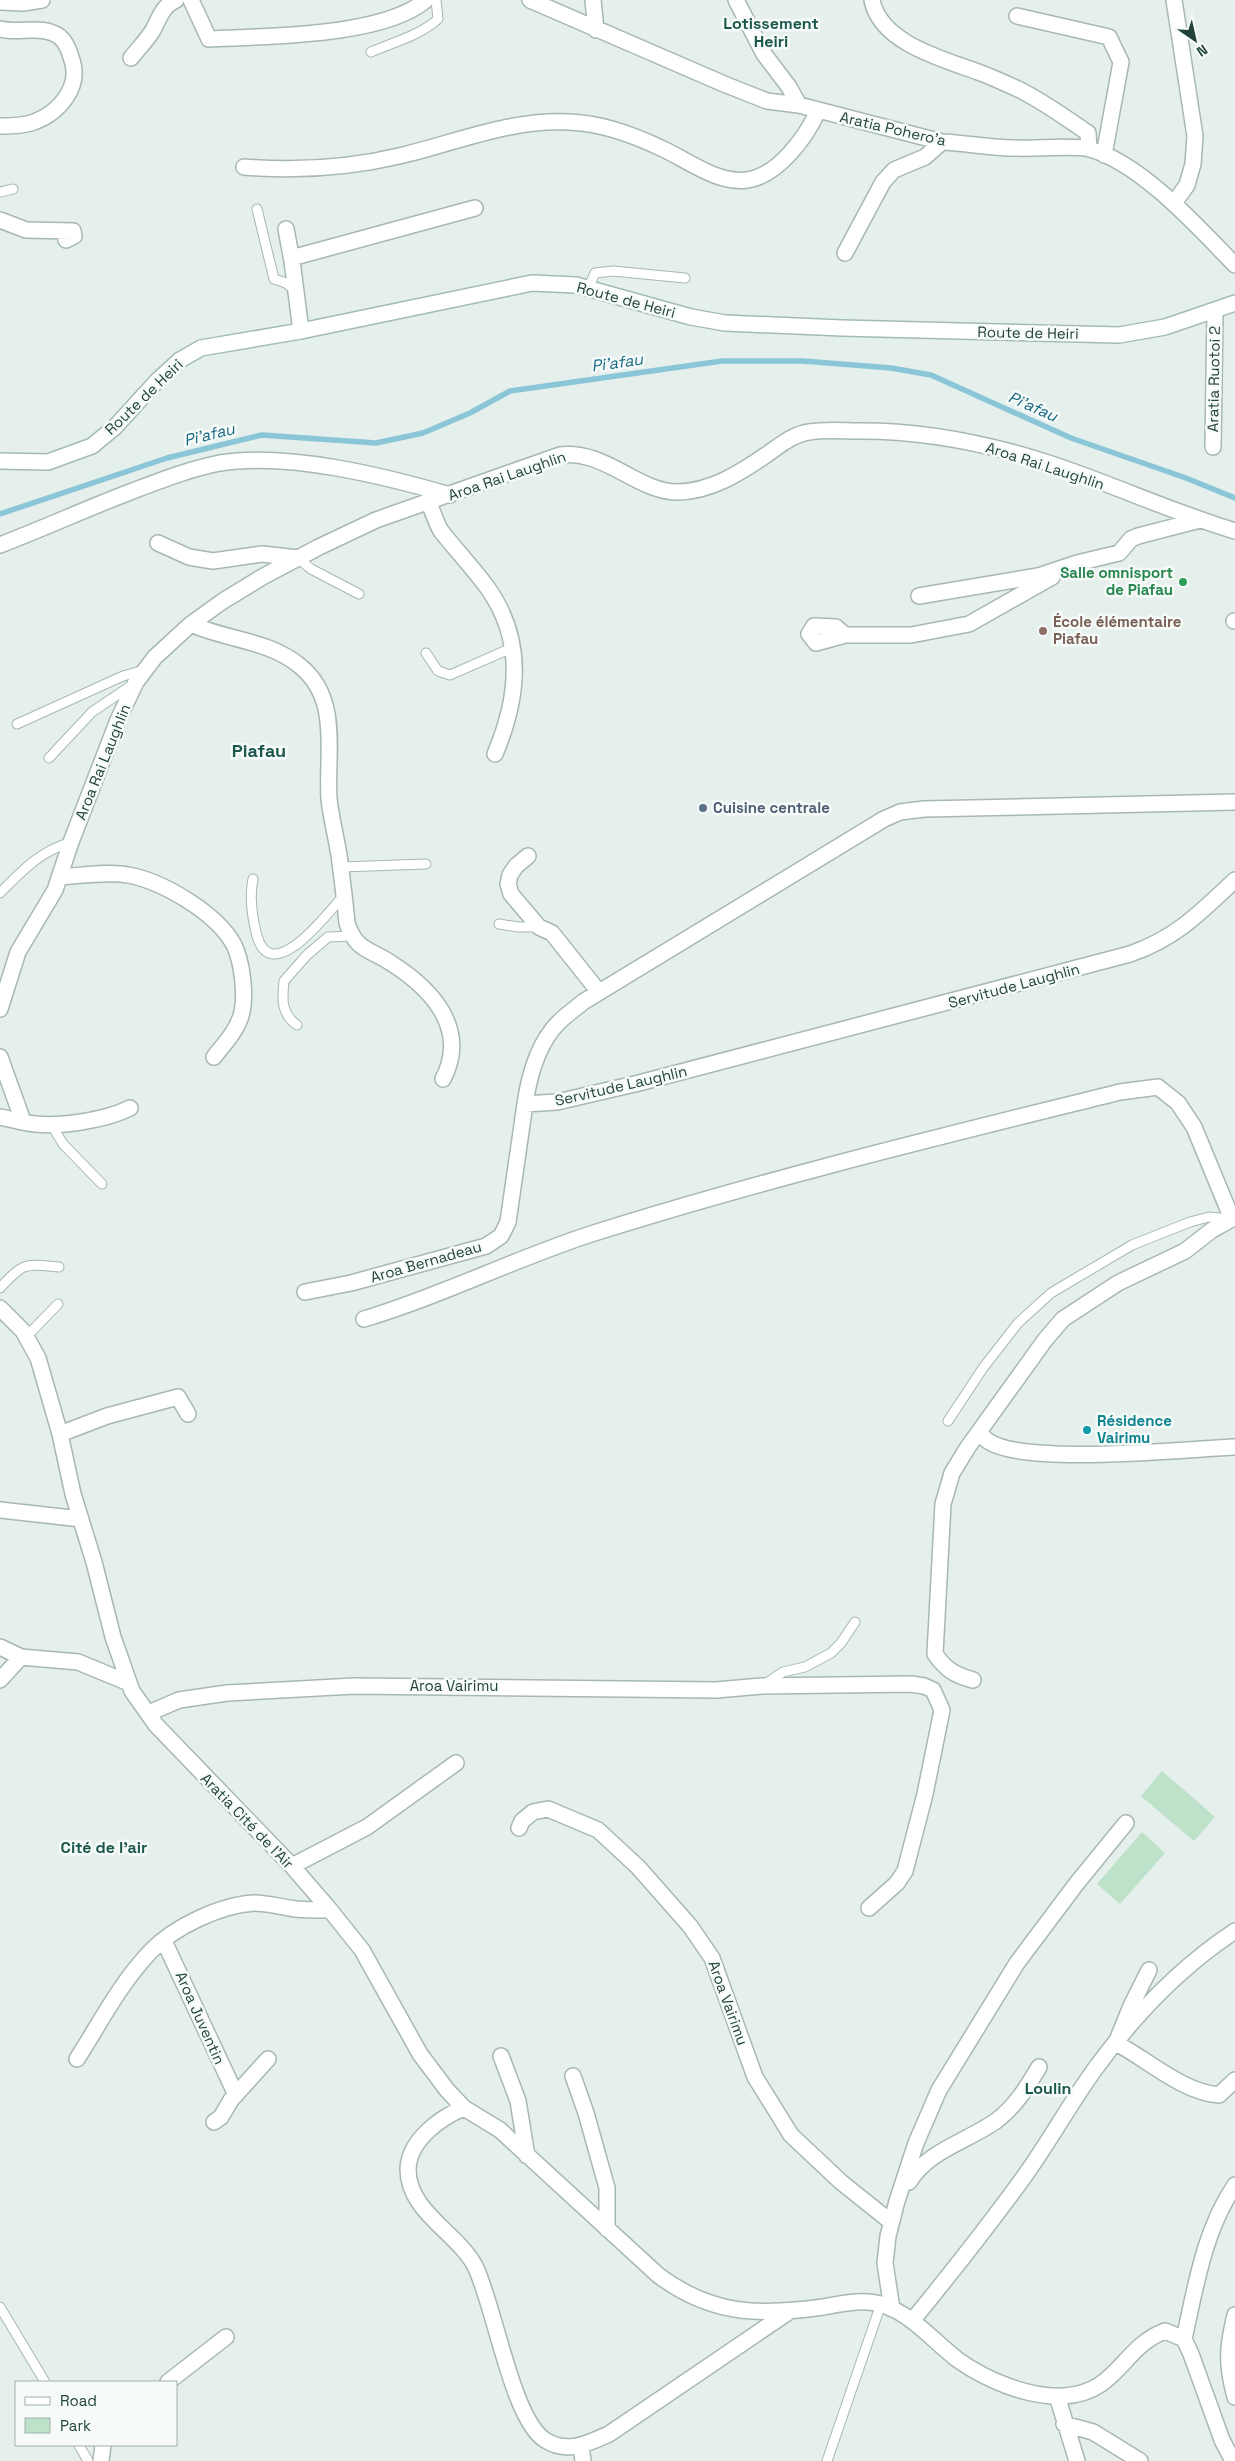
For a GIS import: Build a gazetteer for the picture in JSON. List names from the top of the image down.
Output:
{
  "streets": {
    "street": [
      "Aratia Pohero'a",
      "Route de Heiri",
      "Aratia Ruotoi 2",
      "Aroa Rai Laughlin",
      "Servitude Laughlin",
      "Aroa Bernadeau",
      "Aroa Vairimu",
      "Aratia Cité de l'Air",
      "Aroa Juventin"
    ]
  },
  "crossings": [
    ["Route de Heiri", "Aratia Ruotoi 2"],
    ["Servitude Laughlin", "Aroa Bernadeau"],
    ["Aroa Vairimu", "Aratia Cité de l'Air"]
  ],
  "districts": [
    "Lotissement Heiri",
    "Piafau",
    "Cité de l'air",
    "Loulin"
  ],
  "water": ["Pi'afau"],
  "places": [
    "Salle omnisport de Piafau",
    "École élémentaire Piafau",
    "Cuisine centrale",
    "Résidence Vairimu"
  ],
  "legend": ["Road", "Park"],
  "north": "bottom right"
}
